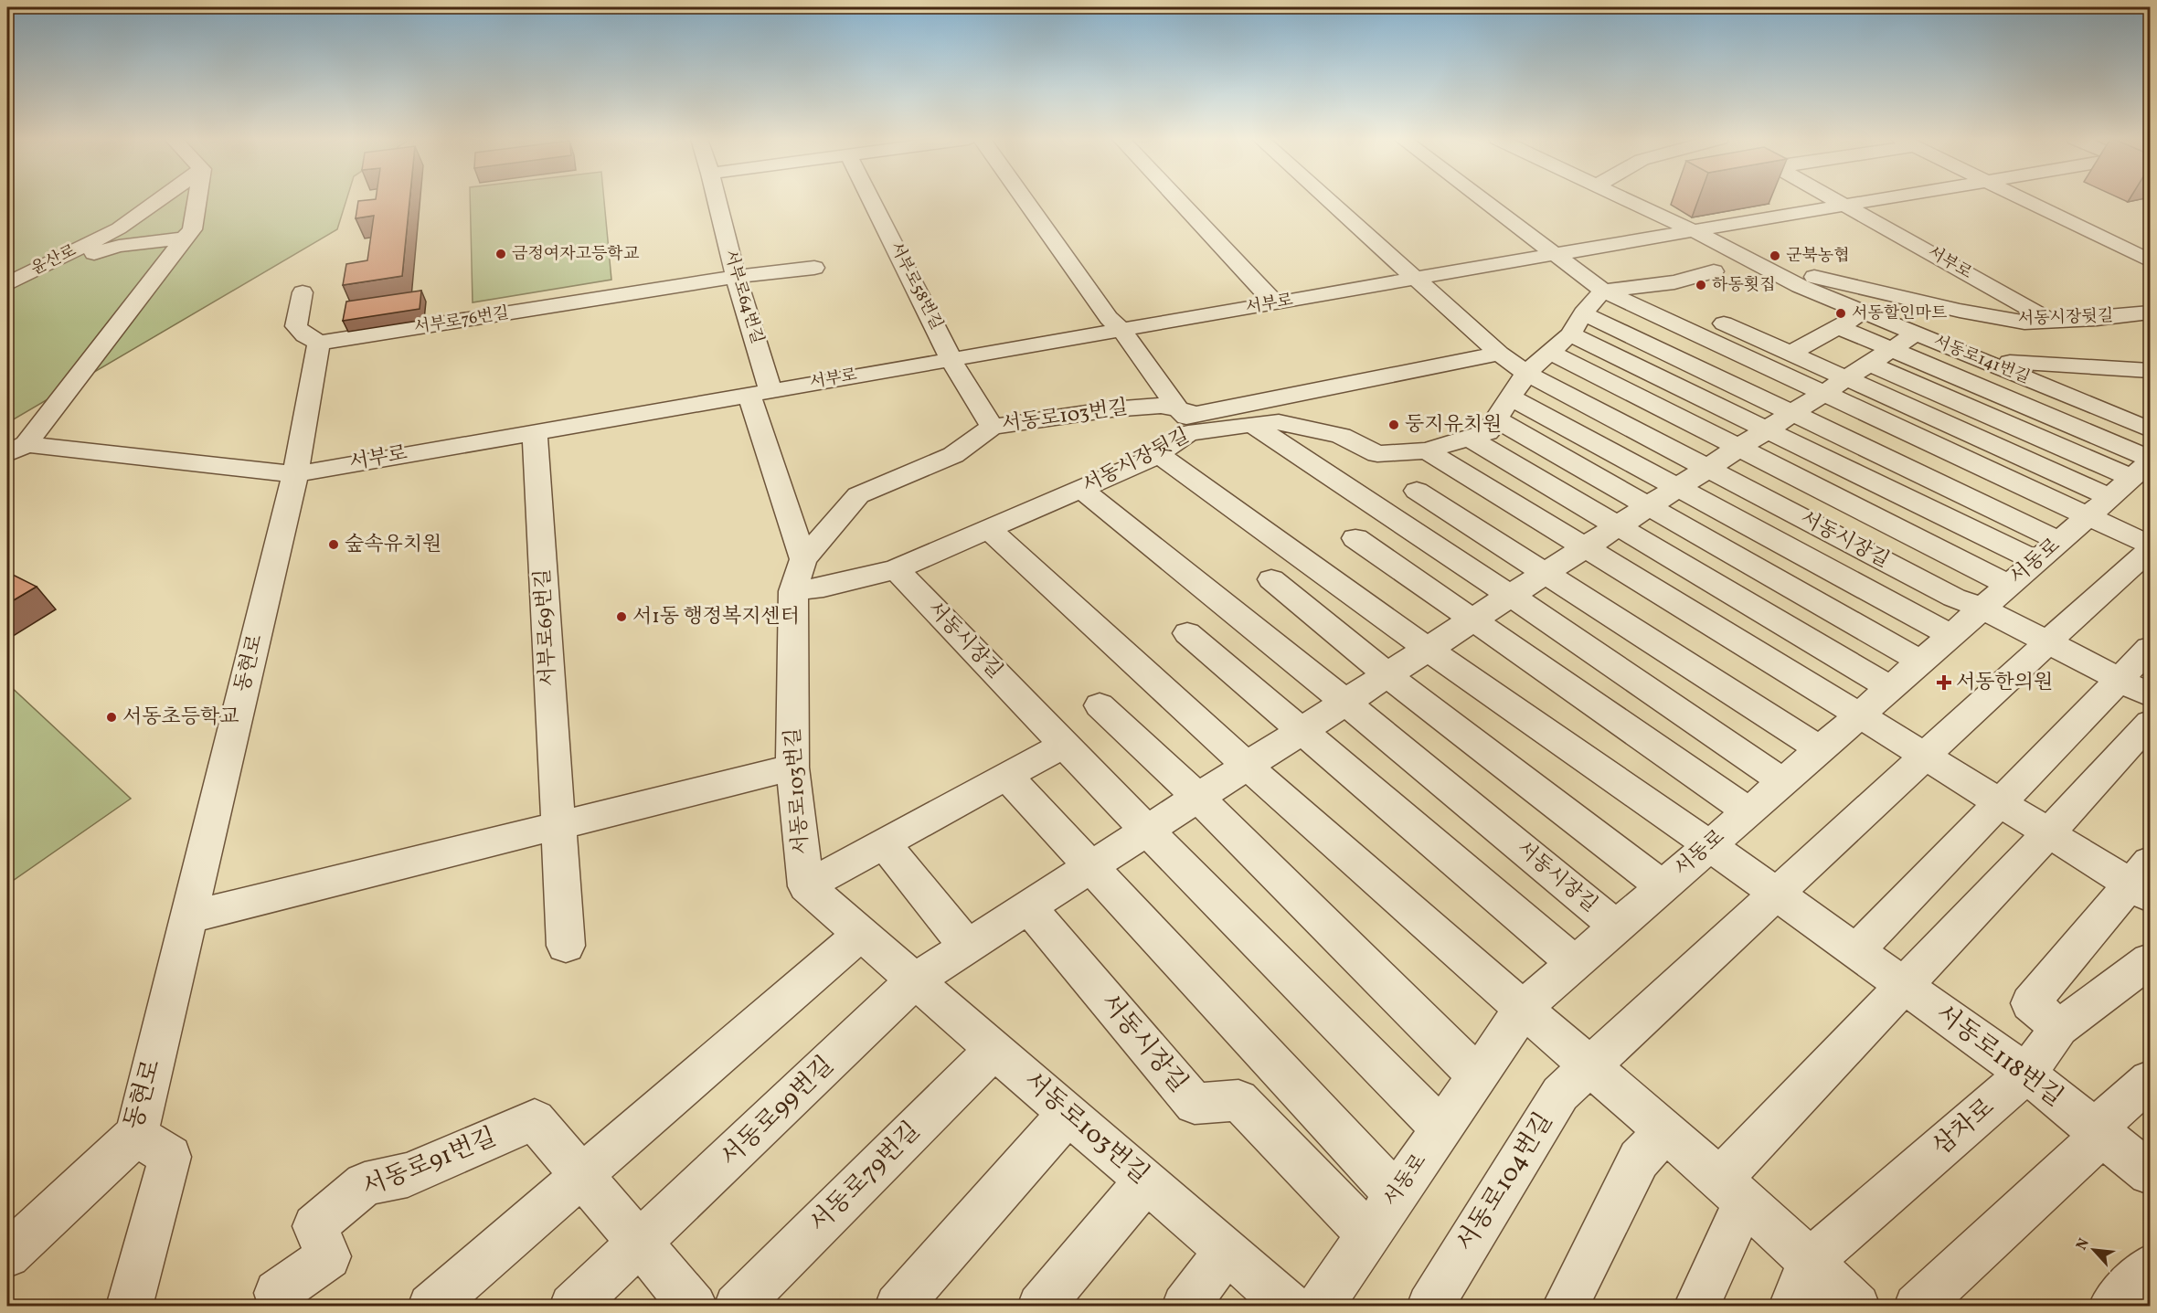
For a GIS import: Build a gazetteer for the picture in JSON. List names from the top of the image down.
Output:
{
  "streets": {
    "street": [
      "윤산로",
      "서부로",
      "서부로58번길",
      "서부로64번길",
      "서동시장뒷길",
      "서부로76번길",
      "서동로141번길",
      "서동로103번길",
      "서동시장길",
      "서동로",
      "서부로69번길",
      "동현로",
      "서동로118번길",
      "서동로99번길",
      "삼차로",
      "서동로91번길",
      "서동로79번길",
      "서동로104번길"
    ]
  },
  "crossings": [
    ["서부로", "서부로58번길"],
    ["서부로", "서부로64번길"],
    ["서부로", "서동시장뒷길"],
    ["서부로", "서동로141번길"],
    ["서부로", "서부로69번길"],
    ["서부로", "동현로"],
    ["서부로64번길", "서부로76번길"],
    ["서동시장뒷길", "서동로103번길"],
    ["서동시장뒷길", "서동시장길"],
    ["서동로103번길", "서동시장길"],
    ["서동로103번길", "서동로99번길"],
    ["서동로103번길", "서동로79번길"],
    ["서동시장길", "서동로"],
    ["서동로", "서동로118번길"],
    ["서동로118번길", "삼차로"],
    ["서동로118번길", "서동로104번길"]
  ],
  "places": {
    "other": [
      "금정여자고등학교",
      "군북농협",
      "하동횟집",
      "서동할인마트",
      "둥지유치원",
      "숲속유치원",
      "서1동 행정복지센터",
      "서동초등학교"
    ],
    "health": ["서동한의원"]
  },
  "north": "top left"
}
